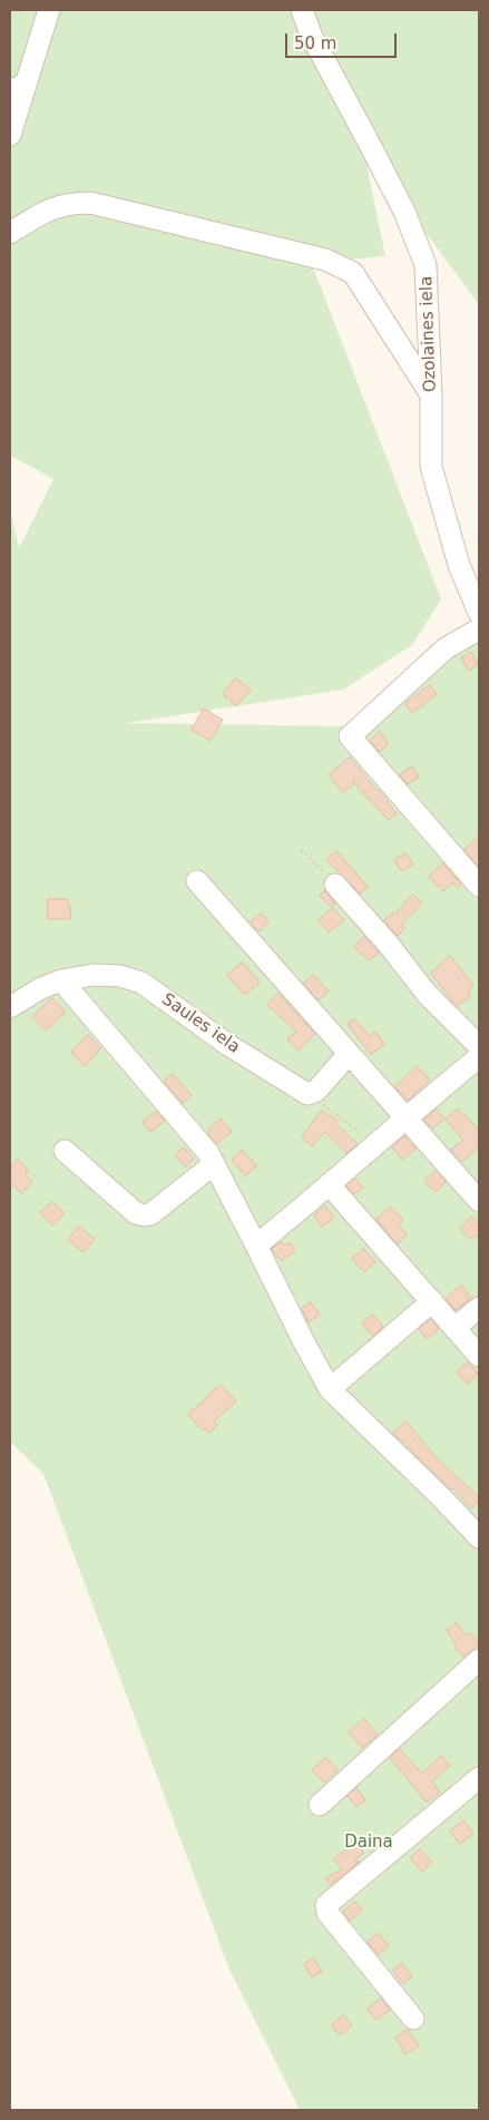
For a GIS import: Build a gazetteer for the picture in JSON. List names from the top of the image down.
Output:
{
  "streets": {
    "street": ["Ozolaines iela", "Saules iela"]
  },
  "parks": ["Daina"],
  "scale_bar": "50 m"
}
